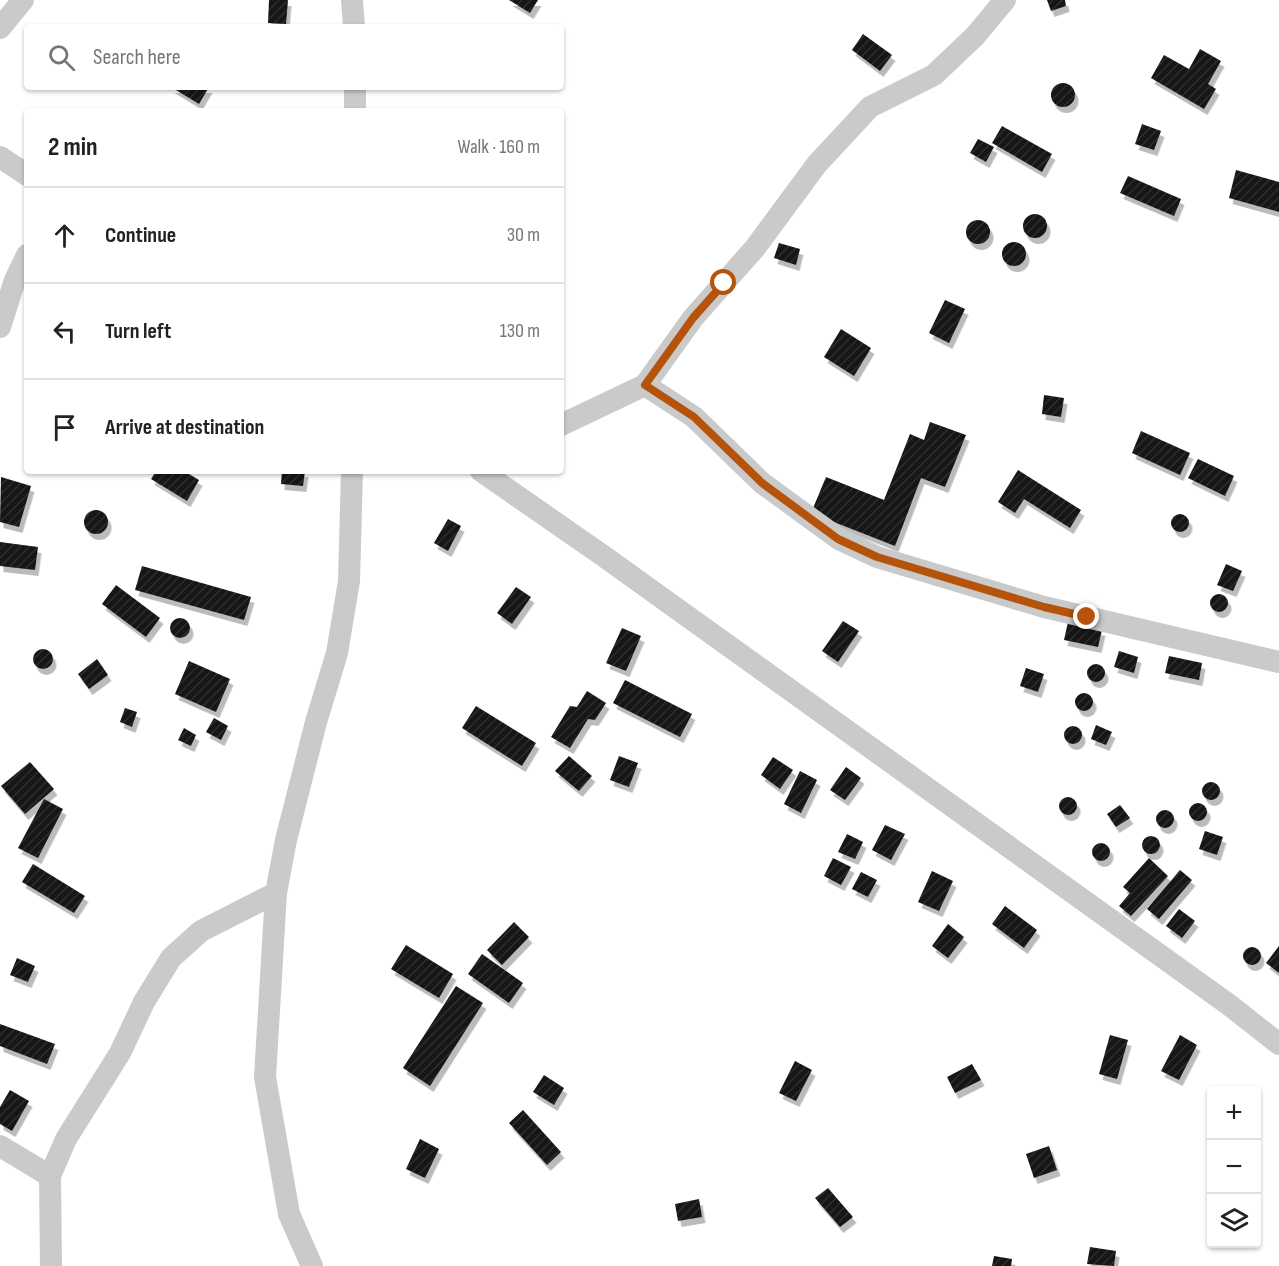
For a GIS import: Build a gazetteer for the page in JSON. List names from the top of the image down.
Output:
{
  "page": {
    "search": "Search here",
    "heading": ["2 min", "Walk · 160 m"],
    "list": [
      ["Continue", "30 m"],
      ["Turn left", "130 m"],
      "Arrive at destination"
    ],
    "map_buttons": ["+", "−"]
  }
}
